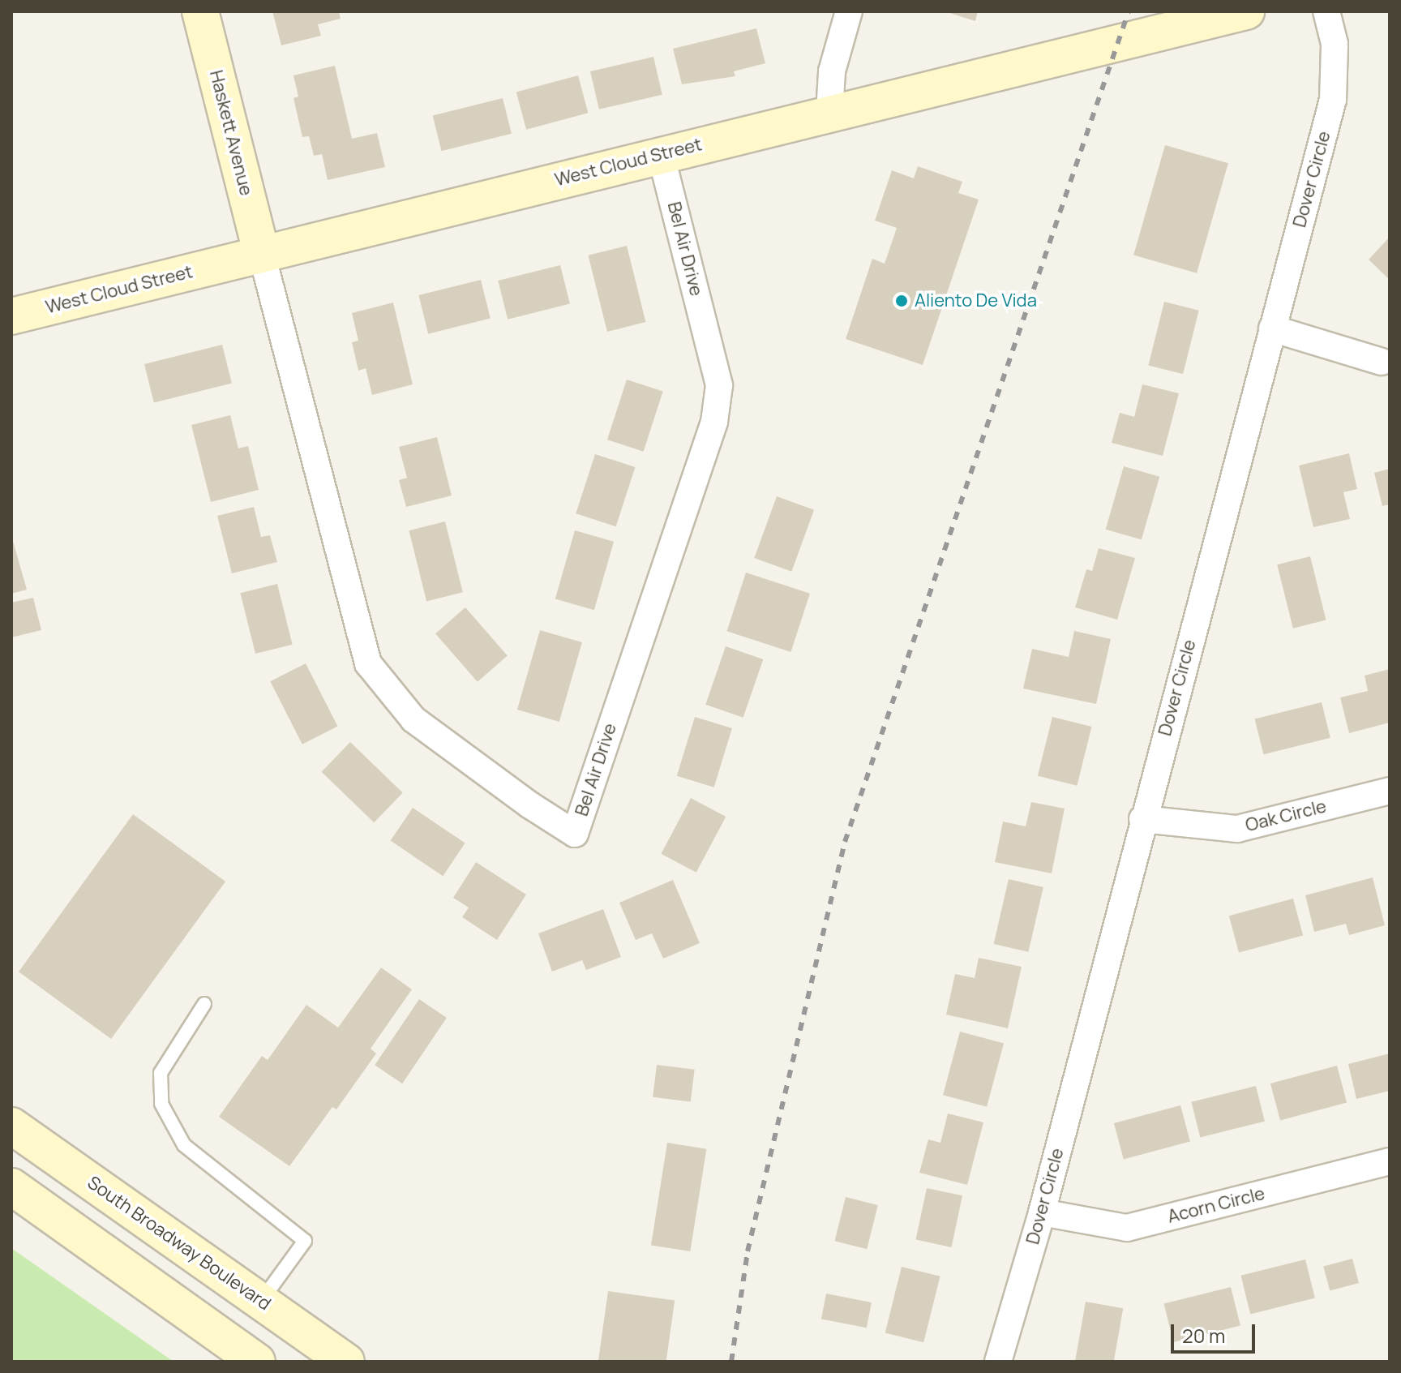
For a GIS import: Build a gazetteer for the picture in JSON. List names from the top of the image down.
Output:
{
  "streets": {
    "main road": ["Haskett Avenue", "West Cloud Street", "South Broadway Boulevard"],
    "street": [
      "Dover Circle",
      "Bel Air Drive",
      "Oak Circle",
      "Acorn Circle"
    ]
  },
  "crossings": [
    ["Haskett Avenue", "West Cloud Street"],
    ["Haskett Avenue", "Bel Air Drive"],
    ["West Cloud Street", "Bel Air Drive"],
    ["Dover Circle", "Oak Circle"],
    ["Dover Circle", "Acorn Circle"]
  ],
  "places": ["Aliento De Vida"],
  "scale_bar": "20 m"
}
